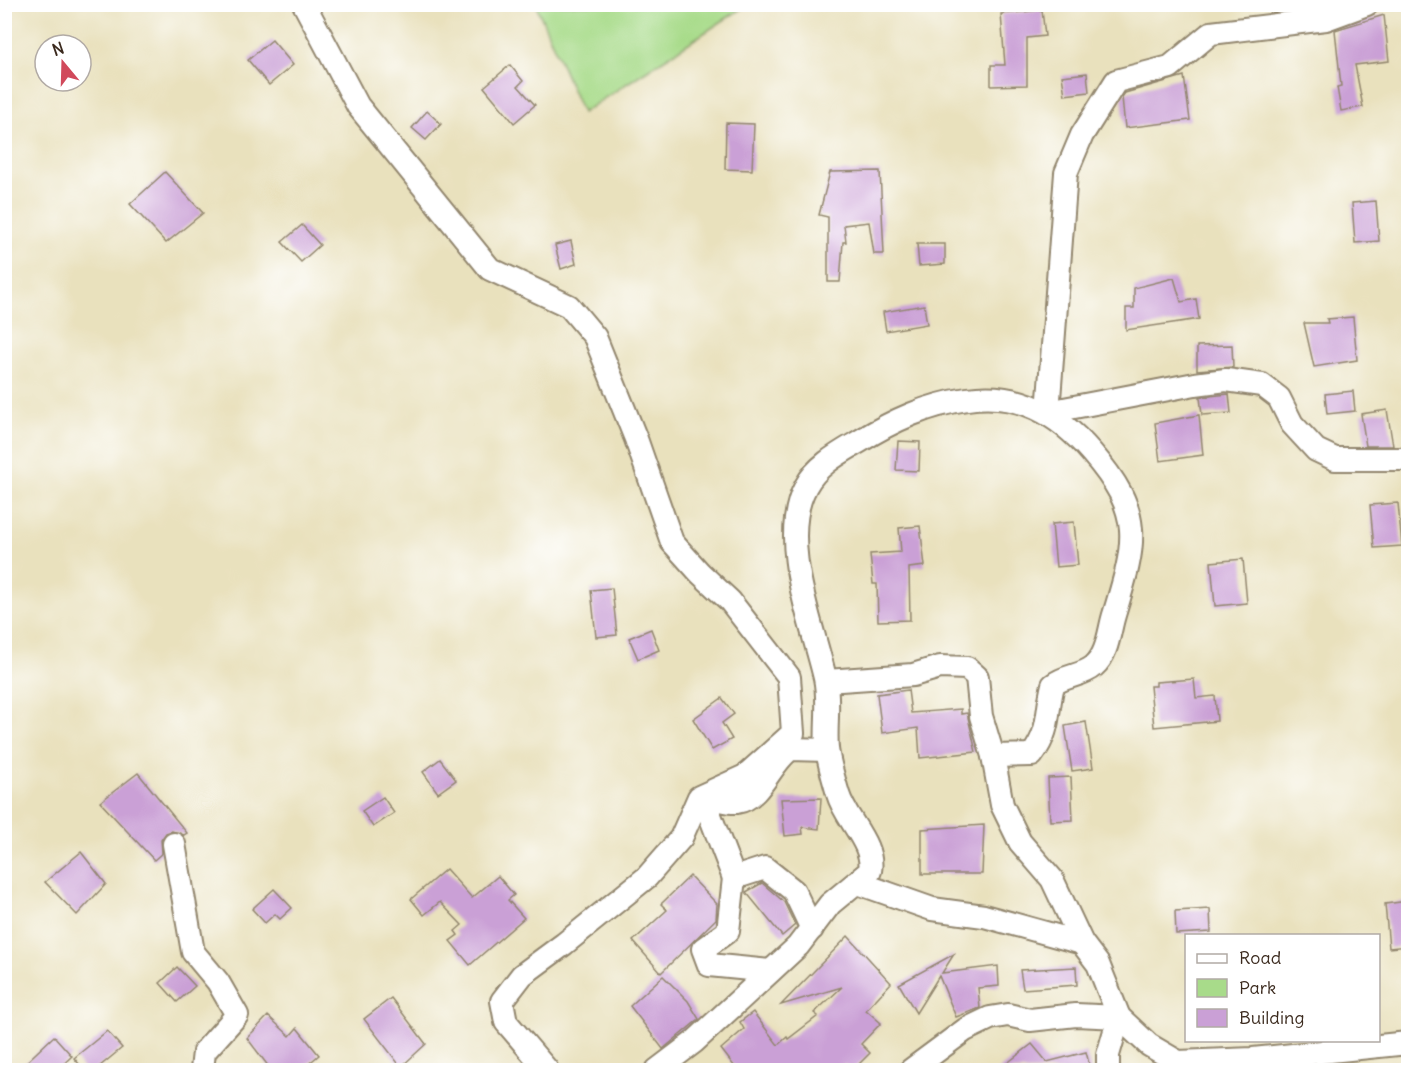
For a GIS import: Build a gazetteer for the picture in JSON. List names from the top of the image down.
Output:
{
  "legend": ["Road", "Park", "Building"],
  "north": "top"
}
